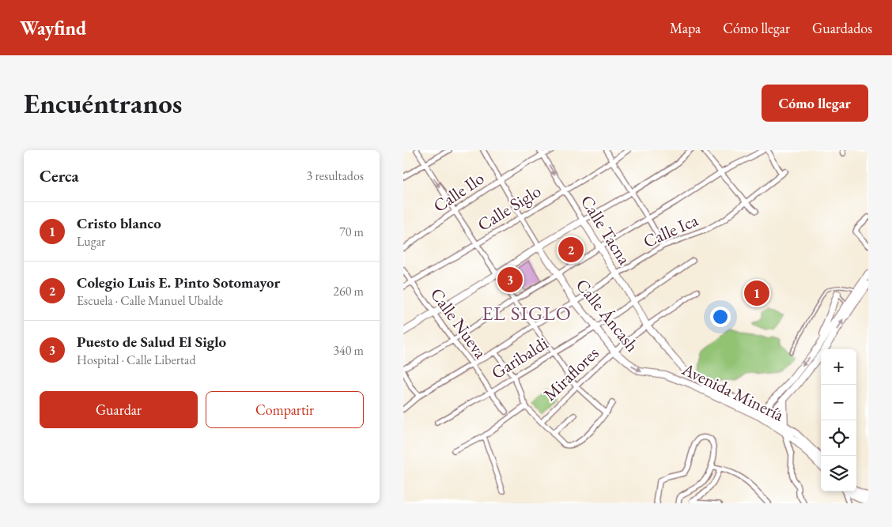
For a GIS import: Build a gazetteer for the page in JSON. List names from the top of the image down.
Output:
{
  "streets": {
    "main road": ["Calle Tacna", "Calle Áncash", "Avenida Minería"],
    "street": [
      "Calle Ilo",
      "Calle Siglo",
      "Calle Ica",
      "Calle Nueva",
      "Garibaldi",
      "Miraflores"
    ]
  },
  "crossings": [
    ["Calle Ilo", "Calle Tacna"],
    ["Calle Ilo", "Calle Áncash"],
    ["Calle Siglo", "Calle Tacna"],
    ["Calle Siglo", "Calle Áncash"],
    ["Calle Siglo", "Calle Nueva"],
    ["Calle Tacna", "Calle Ica"],
    ["Calle Tacna", "Garibaldi"],
    ["Calle Tacna", "Miraflores"],
    ["Calle Tacna", "Avenida Minería"],
    ["Calle Ica", "Calle Áncash"],
    ["Calle Ica", "Calle Nueva"],
    ["Calle Áncash", "Garibaldi"],
    ["Calle Áncash", "Miraflores"],
    ["Calle Áncash", "Avenida Minería"],
    ["Calle Nueva", "Garibaldi"],
    ["Miraflores", "Avenida Minería"]
  ],
  "districts": ["EL SIGLO"],
  "page": {
    "header": "Wayfind",
    "nav": ["Mapa", "Cómo llegar", "Guardados"],
    "buttons": [
      "Cómo llegar",
      ["Guardar", "Compartir"]
    ],
    "title": "Encuéntranos",
    "heading": ["Cerca", "3 resultados"],
    "list": [
      {
        "mark": "1",
        "name": "Cristo blanco",
        "note": "Lugar",
        "value": "70 m"
      },
      {
        "mark": "2",
        "name": "Colegio Luis E. Pinto Sotomayor",
        "note": "Escuela · Calle Manuel Ubalde",
        "value": "260 m"
      },
      {
        "mark": "3",
        "name": "Puesto de Salud El Siglo",
        "note": "Hospital · Calle Libertad",
        "value": "340 m"
      }
    ],
    "pins": ["2", "3", "1"],
    "map_buttons": ["+", "−"]
  }
}
